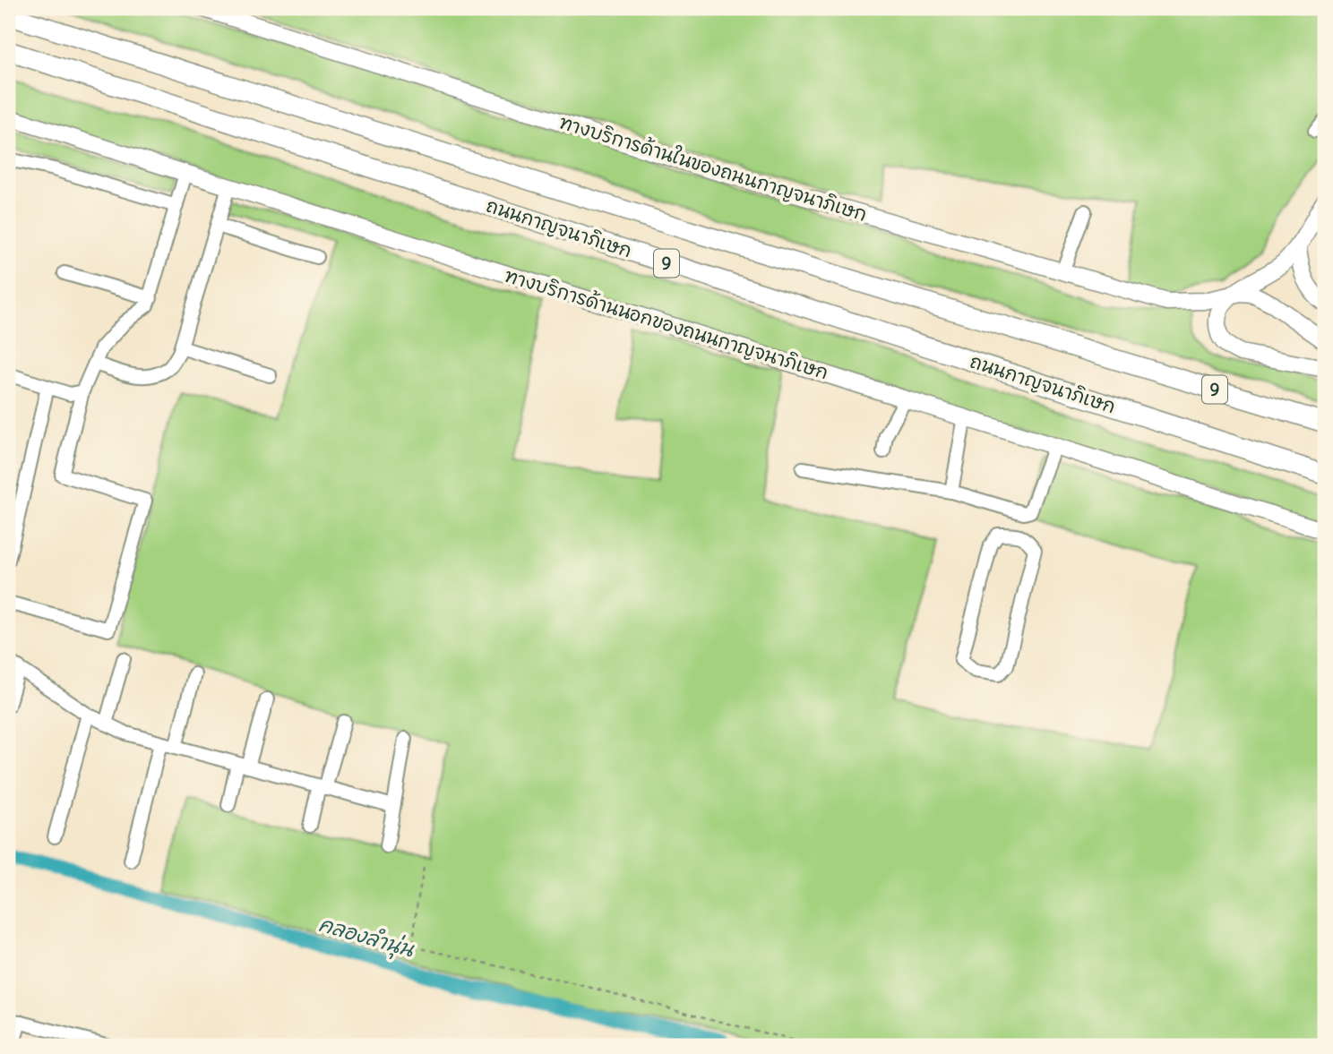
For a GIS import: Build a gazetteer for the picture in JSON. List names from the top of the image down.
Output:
{
  "streets": {
    "highway": ["ถนนกาญจนาภิเษก", "9"],
    "main road": ["ทางบริการด้านในของถนนกาญจนาภิเษก", "ทางบริการด้านนอกของถนนกาญจนาภิเษก"]
  },
  "water": ["คลองลำนุ่น"]
}
